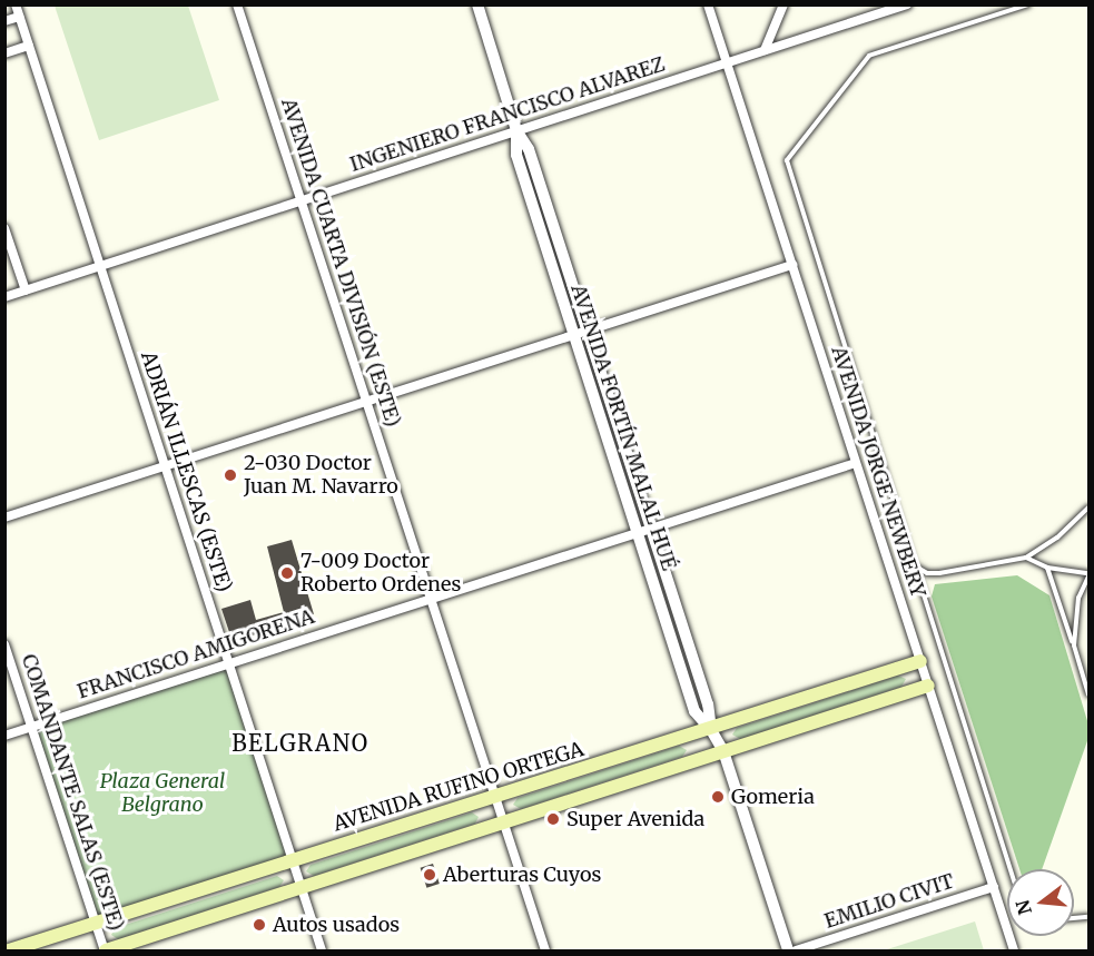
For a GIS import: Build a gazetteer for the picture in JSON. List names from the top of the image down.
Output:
{
  "streets": {
    "main road": ["AVENIDA RUFINO ORTEGA"],
    "street": [
      "INGENIERO FRANCISCO ALVAREZ",
      "AVENIDA CUARTA DIVISIÓN (ESTE)",
      "AVENIDA FORTÍN MALAL HUÉ",
      "ADRIÁN ILLESCAS (ESTE)",
      "AVENIDA JORGE NEWBERY",
      "FRANCISCO AMIGORENA",
      "COMANDANTE SALAS (ESTE)",
      "EMILIO CIVIT"
    ]
  },
  "crossings": [
    ["INGENIERO FRANCISCO ALVAREZ", "AVENIDA CUARTA DIVISIÓN (ESTE)"],
    ["INGENIERO FRANCISCO ALVAREZ", "AVENIDA FORTÍN MALAL HUÉ"],
    ["INGENIERO FRANCISCO ALVAREZ", "ADRIÁN ILLESCAS (ESTE)"],
    ["INGENIERO FRANCISCO ALVAREZ", "AVENIDA JORGE NEWBERY"],
    ["AVENIDA CUARTA DIVISIÓN (ESTE)", "FRANCISCO AMIGORENA"],
    ["AVENIDA CUARTA DIVISIÓN (ESTE)", "AVENIDA RUFINO ORTEGA"],
    ["AVENIDA FORTÍN MALAL HUÉ", "FRANCISCO AMIGORENA"],
    ["AVENIDA FORTÍN MALAL HUÉ", "AVENIDA RUFINO ORTEGA"],
    ["ADRIÁN ILLESCAS (ESTE)", "FRANCISCO AMIGORENA"],
    ["ADRIÁN ILLESCAS (ESTE)", "AVENIDA RUFINO ORTEGA"],
    ["AVENIDA JORGE NEWBERY", "FRANCISCO AMIGORENA"],
    ["AVENIDA JORGE NEWBERY", "AVENIDA RUFINO ORTEGA"],
    ["AVENIDA JORGE NEWBERY", "EMILIO CIVIT"],
    ["FRANCISCO AMIGORENA", "COMANDANTE SALAS (ESTE)"],
    ["AVENIDA RUFINO ORTEGA", "COMANDANTE SALAS (ESTE)"]
  ],
  "districts": ["BELGRANO"],
  "parks": ["Plaza General Belgrano"],
  "places": [
    "2-030 Doctor Juan M. Navarro",
    "7-009 Doctor Roberto Ordenes",
    "Gomeria",
    "Super Avenida",
    "Aberturas Cuyos",
    "Autos usados"
  ],
  "north": "left"
}
